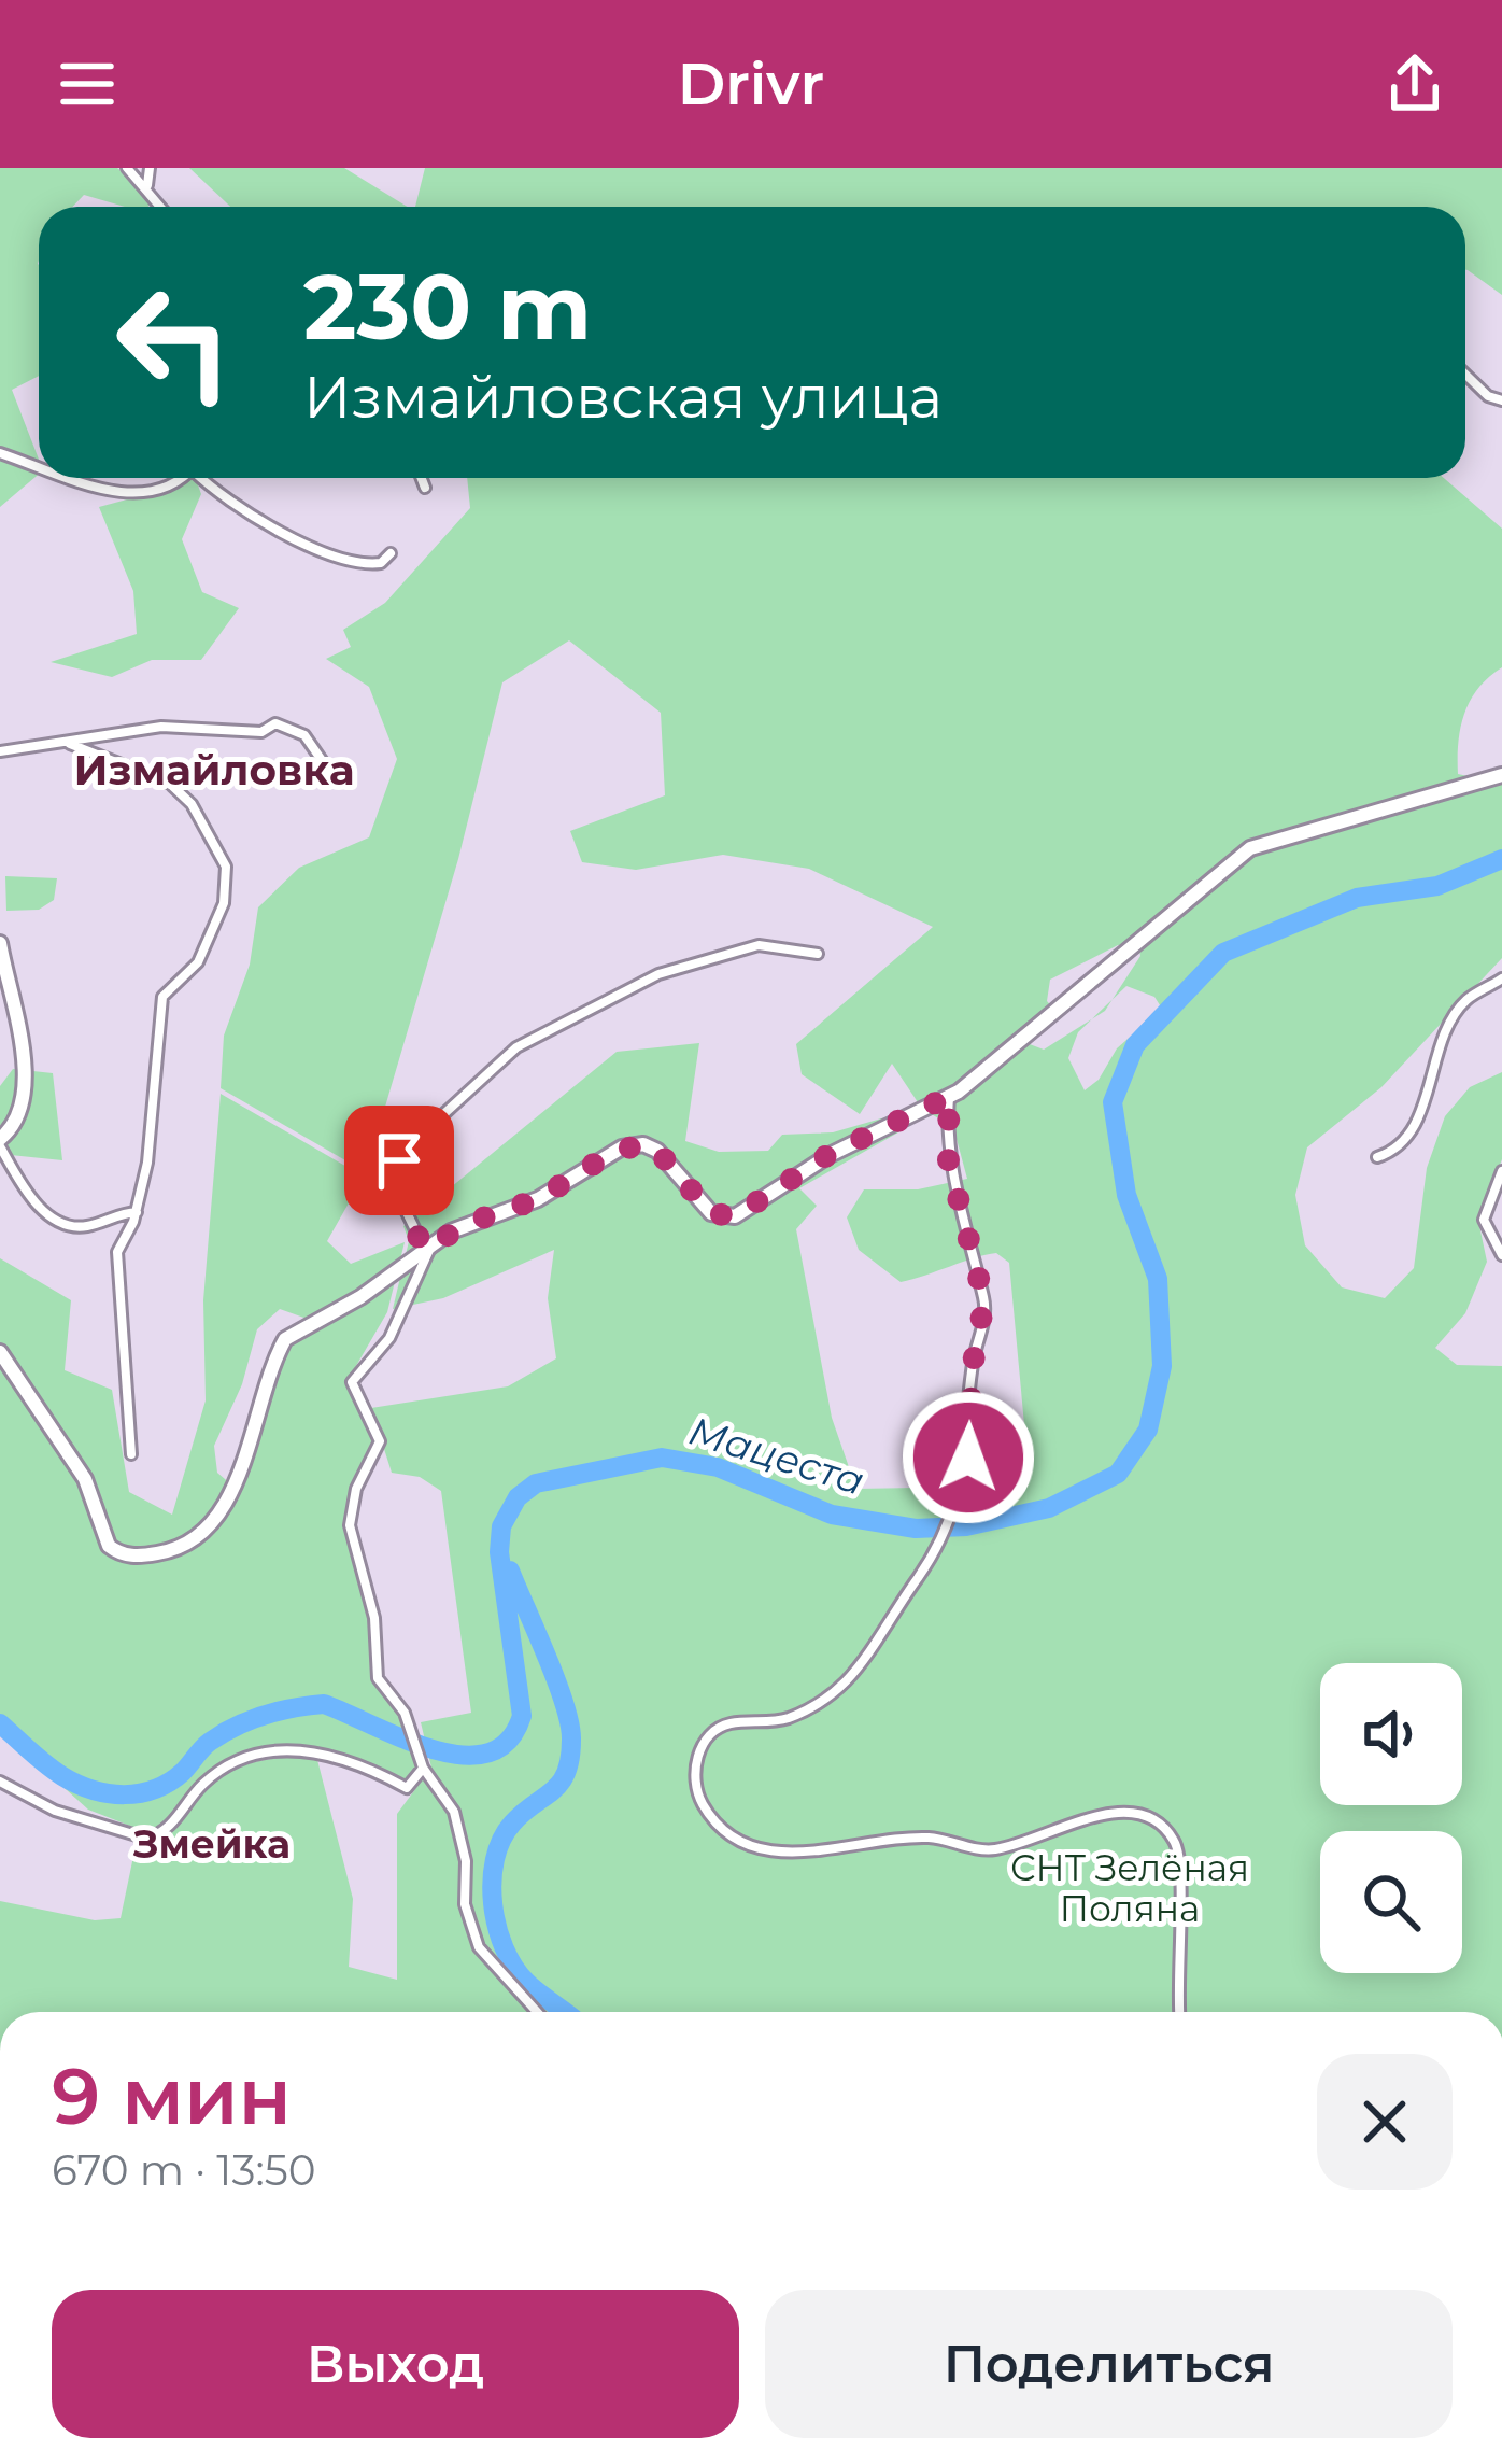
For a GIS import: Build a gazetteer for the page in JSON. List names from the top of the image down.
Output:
{
  "districts": ["Измайловка", "Змейка"],
  "water": ["Мацеста"],
  "parks": ["СНТ Зелёная Поляна"],
  "page": {
    "header": "Drivr",
    "turn": ["230 m", "Измайловская улица"],
    "heading": ["9 мин", "670 m · 13:50"],
    "buttons": ["Выход", "Поделиться"]
  }
}
